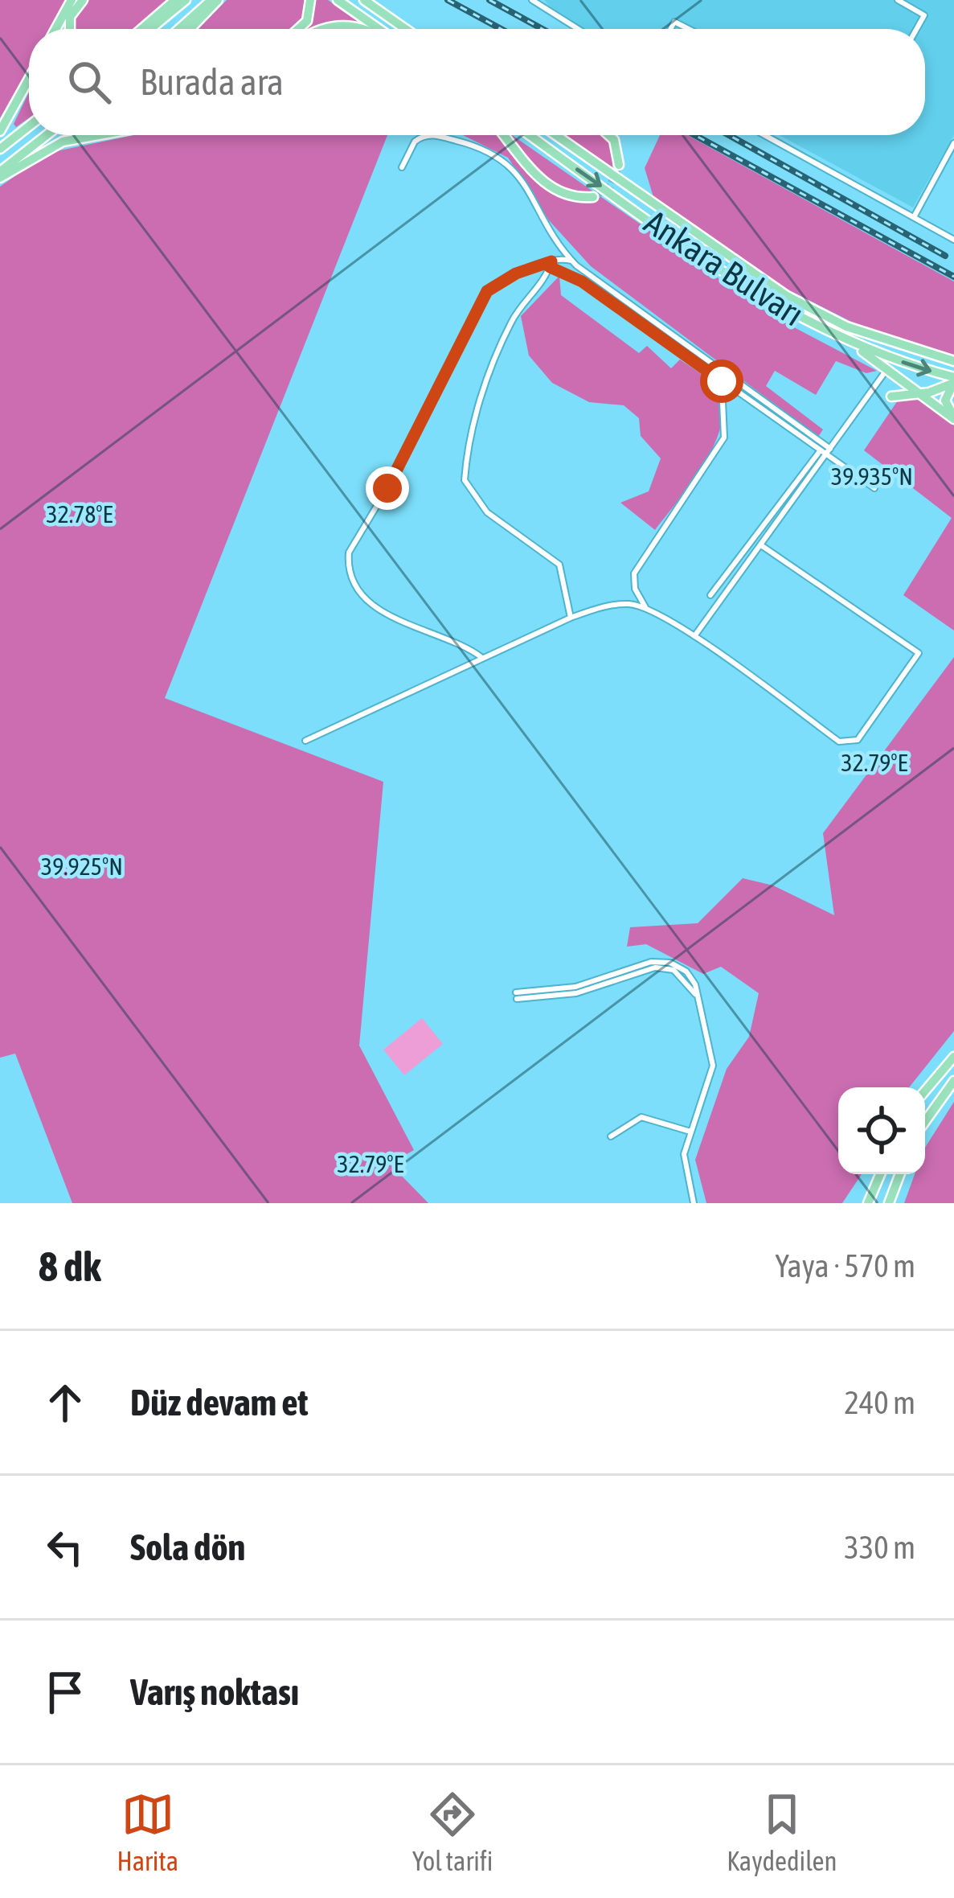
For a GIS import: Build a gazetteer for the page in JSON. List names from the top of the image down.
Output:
{
  "streets": {
    "main road": ["Ankara Bulvarı"]
  },
  "page": {
    "search": "Burada ara",
    "heading": ["8 dk", "Yaya · 570 m"],
    "list": [
      ["Düz devam et", "240 m"],
      ["Sola dön", "330 m"],
      "Varış noktası"
    ],
    "nav": ["Harita", "Yol tarifi", "Kaydedilen"]
  },
  "coordinates": [
    "39.935°N",
    "32.78°E",
    "32.79°E",
    "39.925°N"
  ]
}
